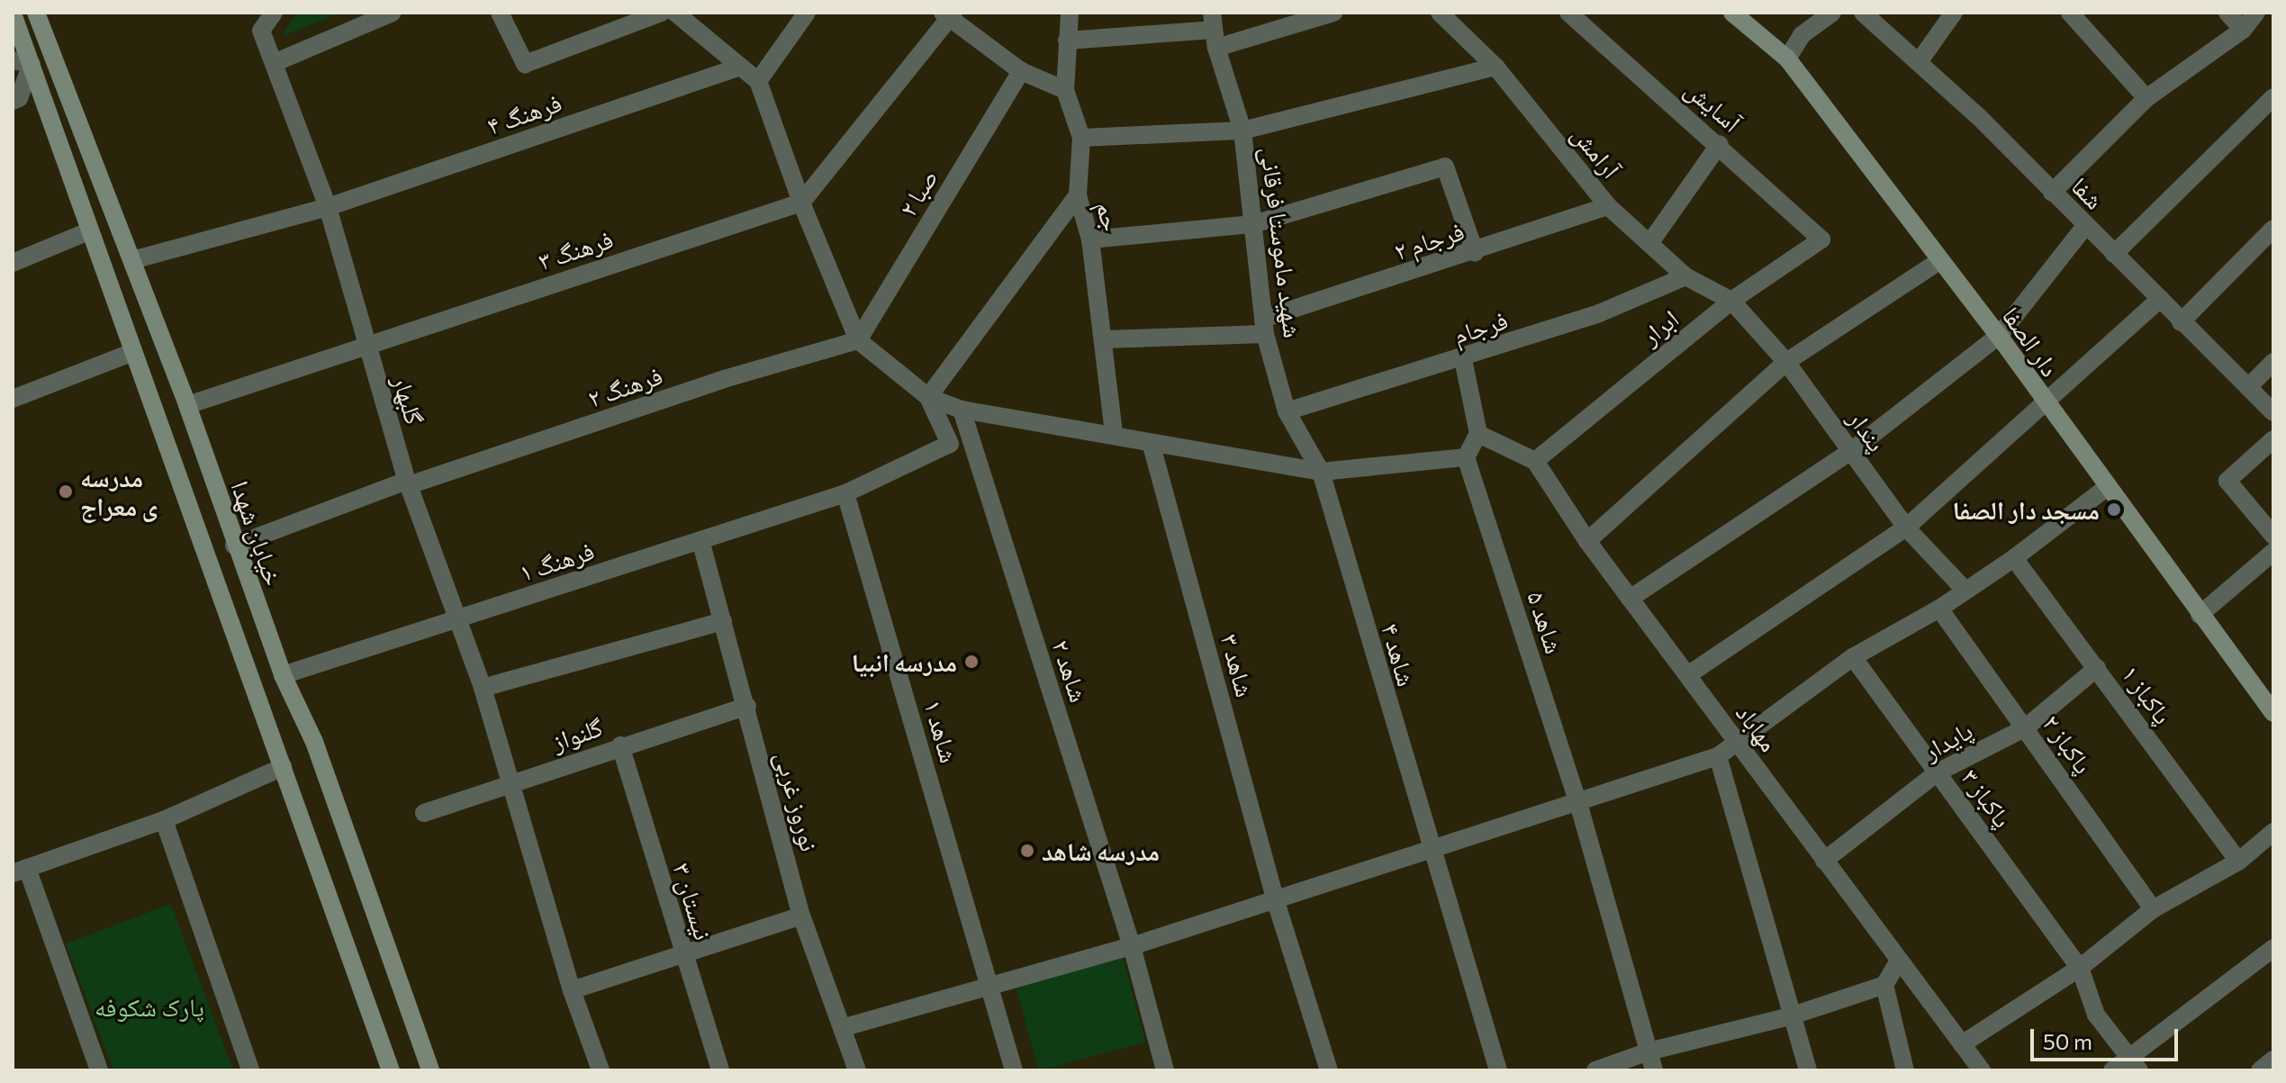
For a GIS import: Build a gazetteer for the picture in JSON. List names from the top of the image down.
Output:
{
  "streets": {
    "main road": ["دار الصفا", "خیابان شهدا"],
    "street": [
      "آسایش",
      "فرهنگ ۴",
      "آرامش",
      "صبا ۲",
      "شفا",
      "جم",
      "فرجام ۲",
      "شهید ماموستا فرقانی",
      "فرهنگ ۳",
      "فرجام",
      "ابرار",
      "فرهنگ ۲",
      "گلبهار",
      "پندار",
      "فرهنگ ۱",
      "شاهد ۵",
      "شاهد ۴",
      "شاهد ۳",
      "شاهد ۲",
      "پاکباز ۱",
      "مهاباد",
      "شاهد ۱",
      "گلنواز",
      "پایدار",
      "پاکباز ۲",
      "پاکباز ۳",
      "نوروز غربی",
      "نیستان ۳"
    ]
  },
  "crossings": [
    ["آسایش", "ابرار"],
    ["فرهنگ ۴", "گلبهار"],
    ["فرهنگ ۴", "خیابان شهدا"],
    ["آرامش", "فرجام ۲"],
    ["آرامش", "فرجام"],
    ["آرامش", "ابرار"],
    ["آرامش", "پندار"],
    ["صبا ۲", "فرهنگ ۲"],
    ["جم", "فرجام ۲"],
    ["فرجام ۲", "شهید ماموستا فرقانی"],
    ["شهید ماموستا فرقانی", "فرجام"],
    ["شهید ماموستا فرقانی", "شاهد ۴"],
    ["فرهنگ ۳", "گلبهار"],
    ["فرهنگ ۳", "خیابان شهدا"],
    ["ابرار", "پندار"],
    ["ابرار", "مهاباد"],
    ["فرهنگ ۲", "گلبهار"],
    ["فرهنگ ۲", "خیابان شهدا"],
    ["گلبهار", "فرهنگ ۱"],
    ["گلبهار", "گلنواز"],
    ["خیابان شهدا", "فرهنگ ۱"],
    ["فرهنگ ۱", "شاهد ۱"],
    ["فرهنگ ۱", "نوروز غربی"],
    ["پاکباز ۱", "پایدار"],
    ["مهاباد", "پایدار"],
    ["گلنواز", "نوروز غربی"],
    ["گلنواز", "نیستان ۳"],
    ["پایدار", "پاکباز ۲"],
    ["پایدار", "پاکباز ۳"]
  ],
  "parks": ["پارک شکوفه"],
  "places": [
    "مدرسه ی معراج",
    "مسجد دار الصفا",
    "مدرسه انبیا",
    "مدرسه شاهد"
  ],
  "scale_bar": "50 m"
}
